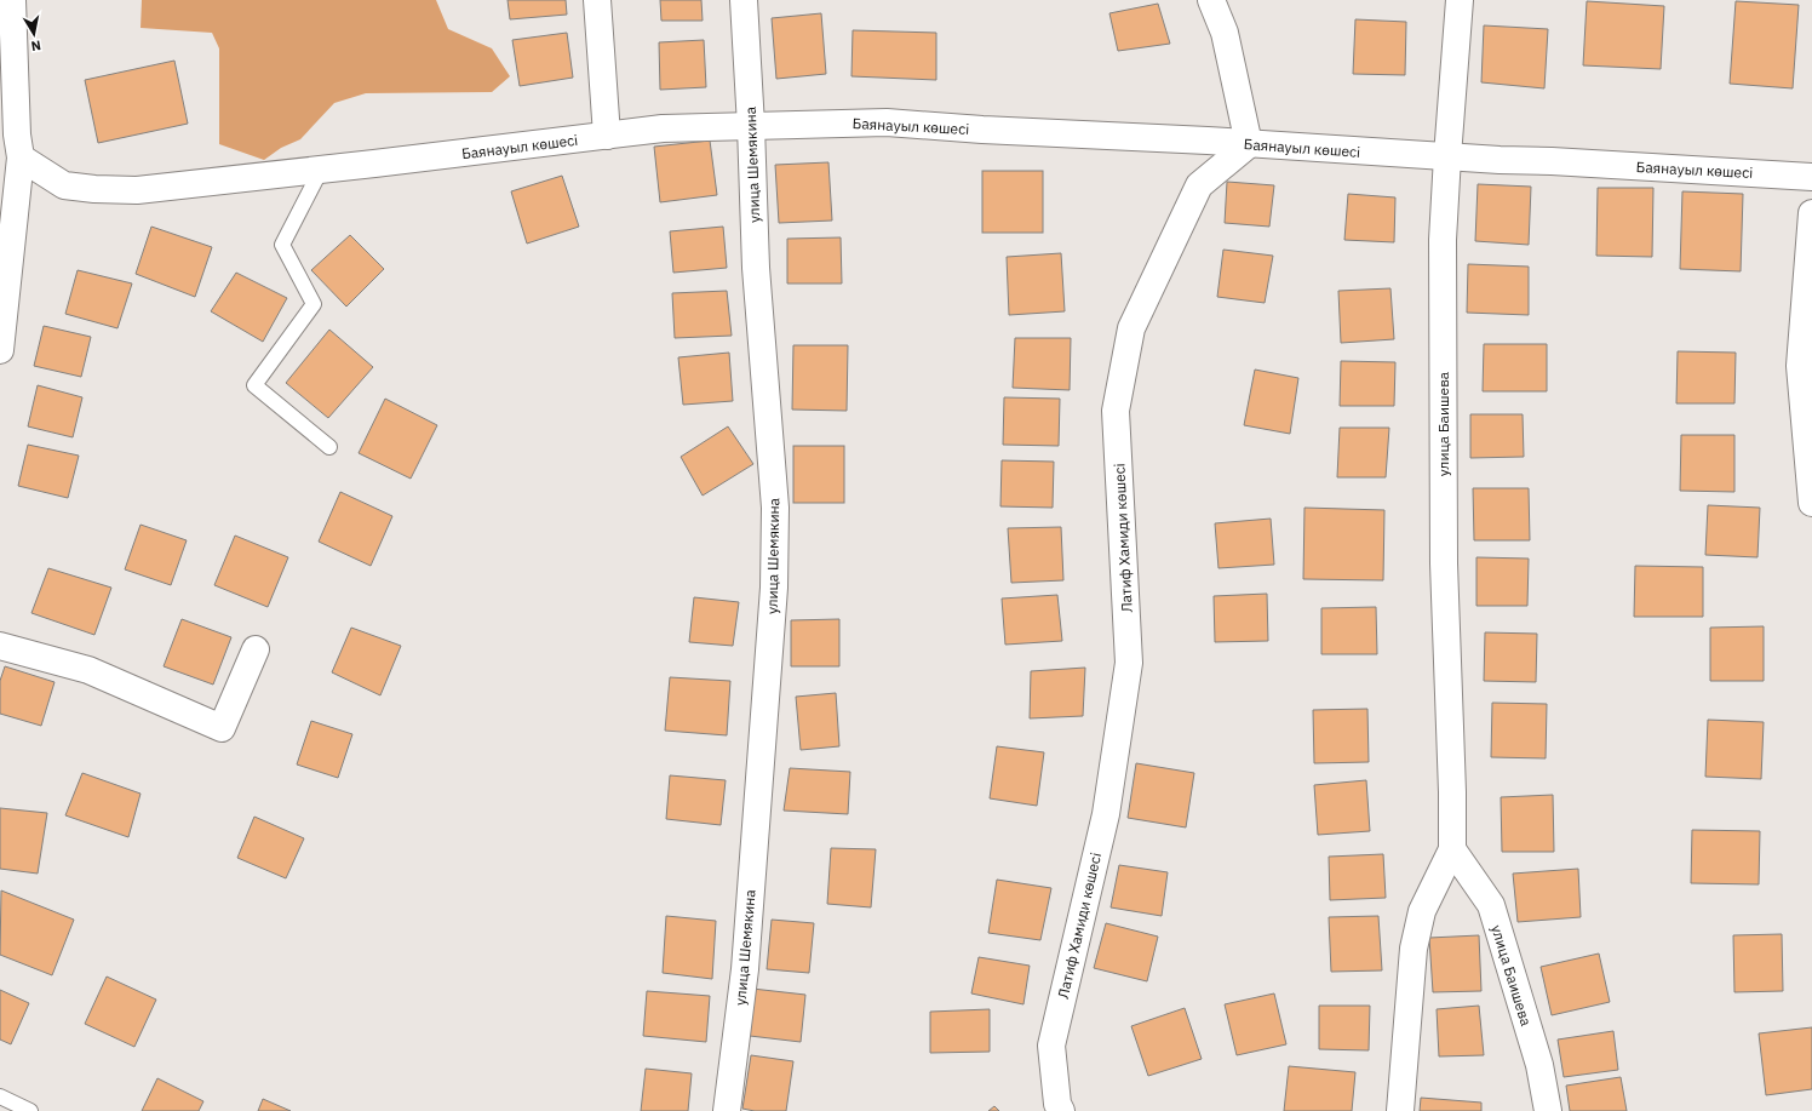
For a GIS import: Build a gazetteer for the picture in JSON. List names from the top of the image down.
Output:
{
  "streets": {
    "street": [
      "Баянауыл көшесі",
      "улица Шемякина",
      "улица Баишева",
      "Латиф Хамиди көшесі"
    ]
  },
  "crossings": [
    ["Баянауыл көшесі", "улица Шемякина"],
    ["Баянауыл көшесі", "улица Баишева"],
    ["Баянауыл көшесі", "Латиф Хамиди көшесі"]
  ],
  "north": "bottom"
}
